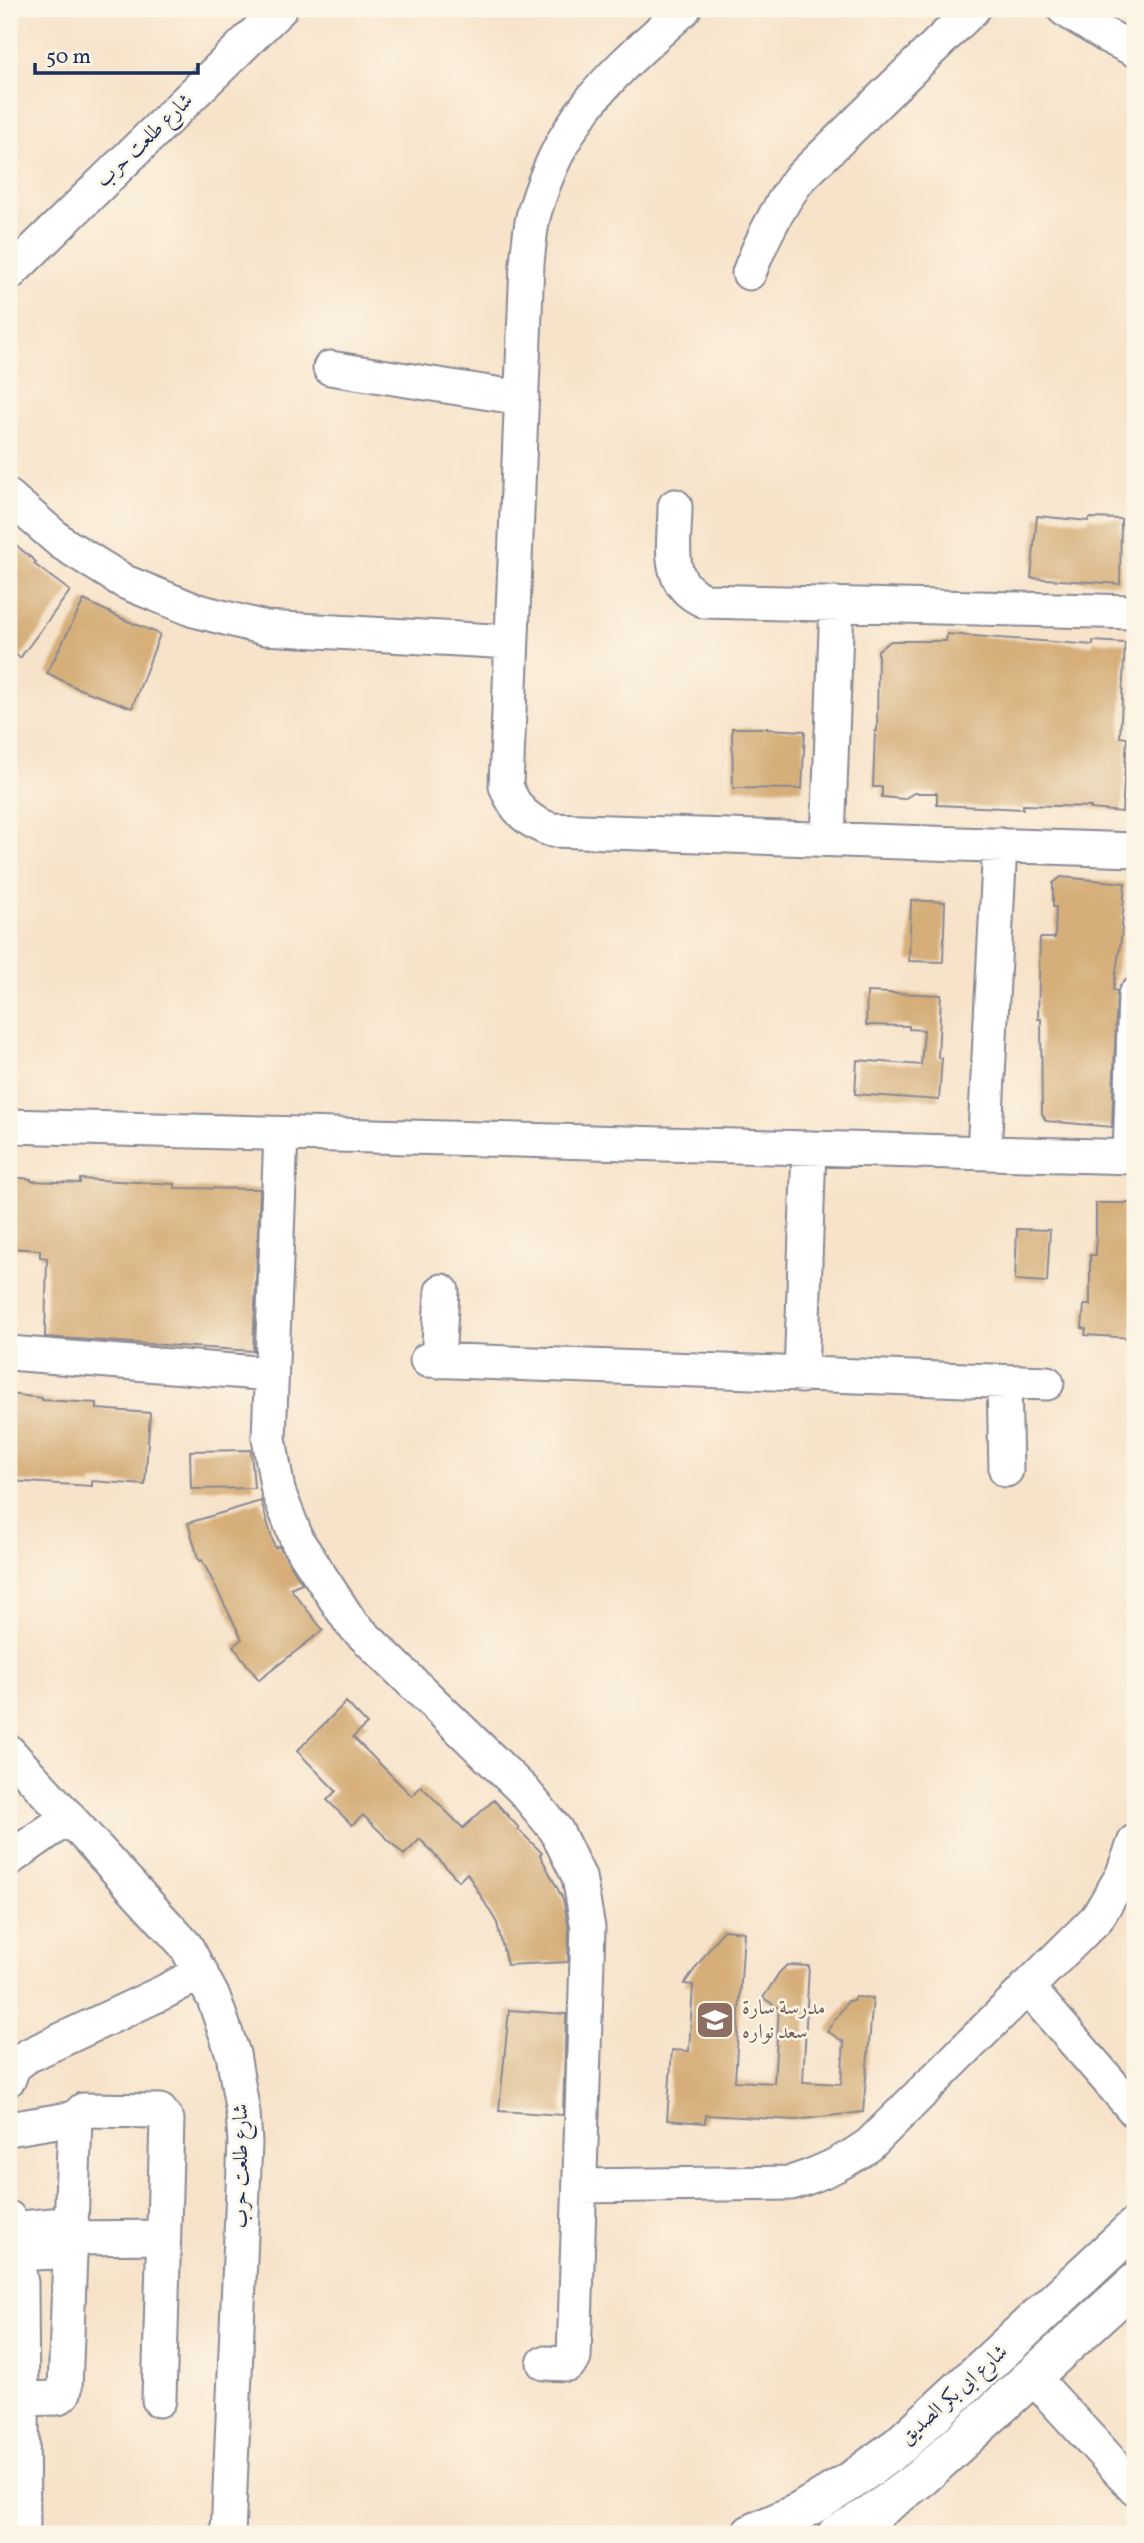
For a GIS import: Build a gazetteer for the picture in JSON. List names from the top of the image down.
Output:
{
  "streets": {
    "main road": ["شارع ابى بكر الصديق"],
    "street": ["شارع طلعت حرب"]
  },
  "places": {
    "school or university": ["مدرسة سارة سعد نواره"]
  },
  "scale_bar": "50 m"
}
